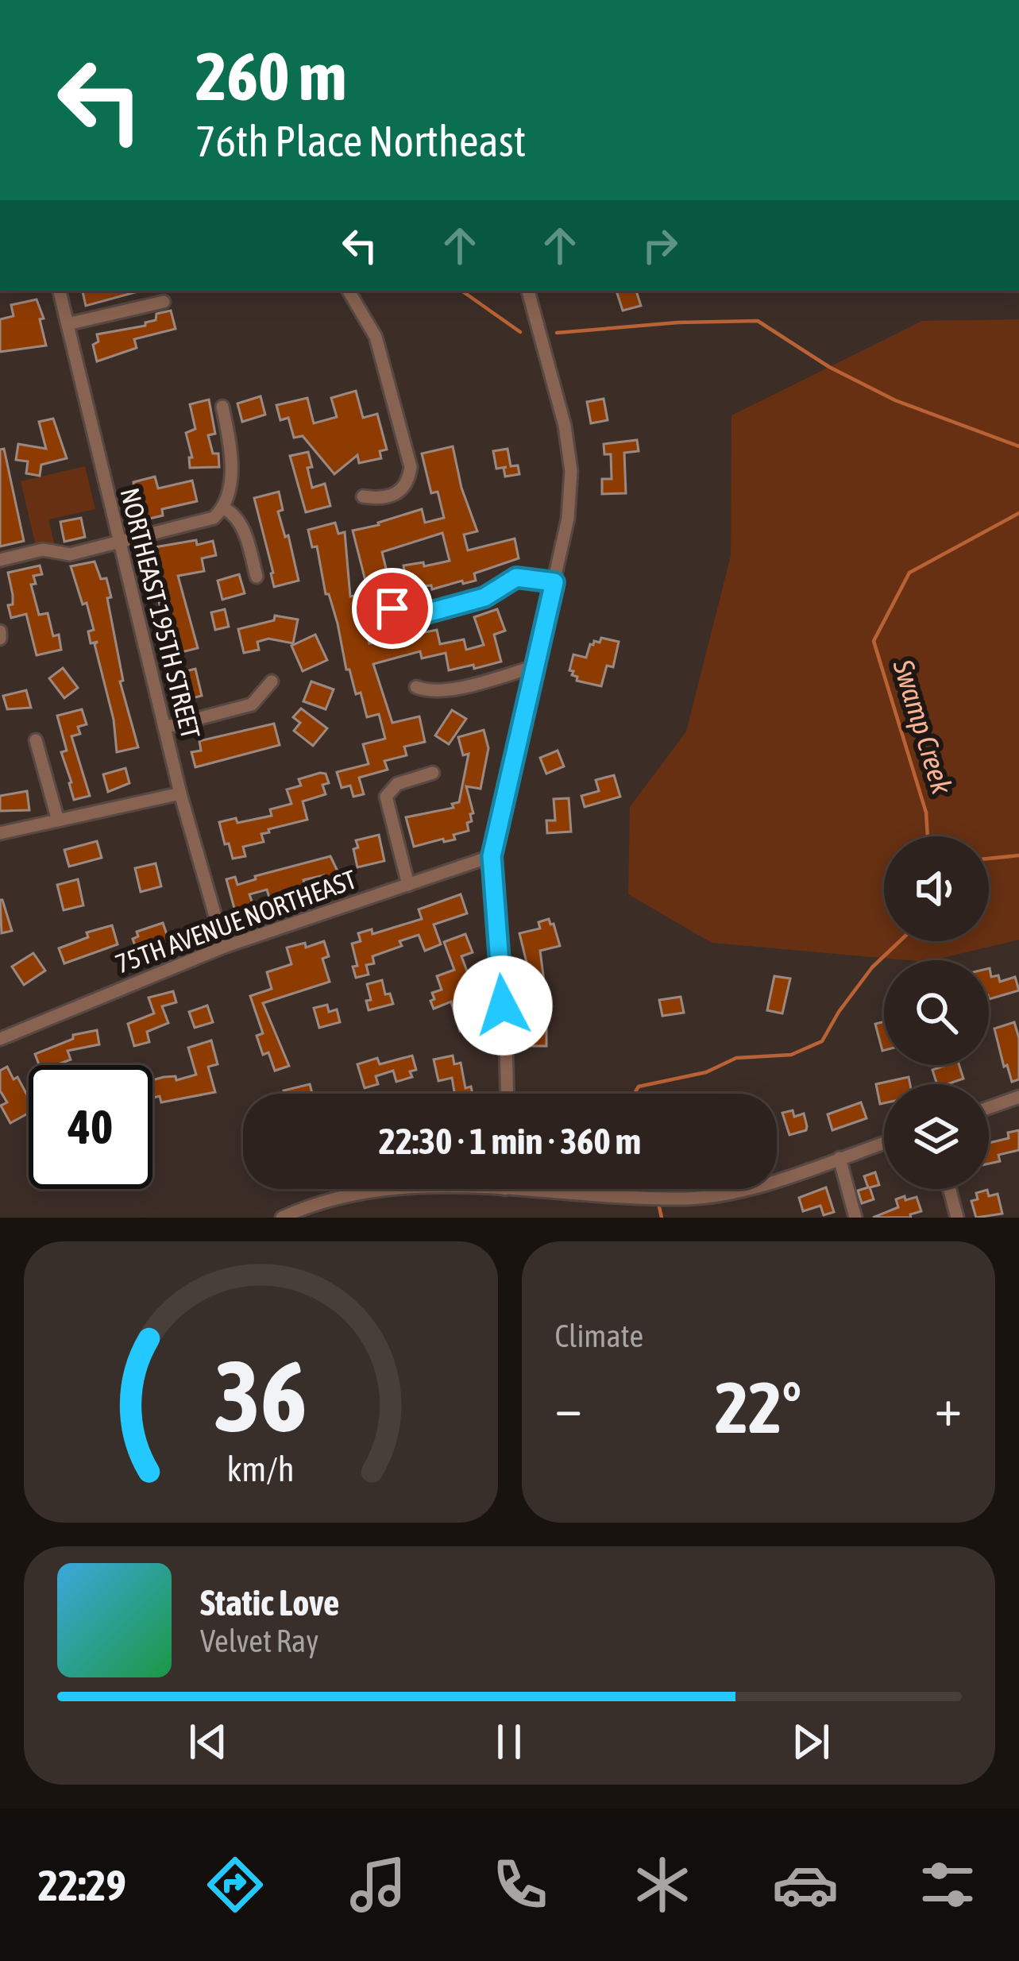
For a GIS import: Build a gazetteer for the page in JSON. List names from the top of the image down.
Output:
{
  "streets": {
    "street": ["NORTHEAST 195TH STREET", "75TH AVENUE NORTHEAST"]
  },
  "crossings": [
    ["NORTHEAST 195TH STREET", "75TH AVENUE NORTHEAST"]
  ],
  "water": ["Swamp Creek"],
  "page": {
    "turn": ["260 m", "76th Place Northeast"],
    "limit": "40",
    "trip": "22:30 · 1 min · 360 m",
    "tile": "Climate",
    "heat": ["−", "22°", "+"],
    "song": ["Static Love", "Velvet Ray"],
    "tabs": "22:29",
    "gauge": ["36", "km/h"]
  }
}
